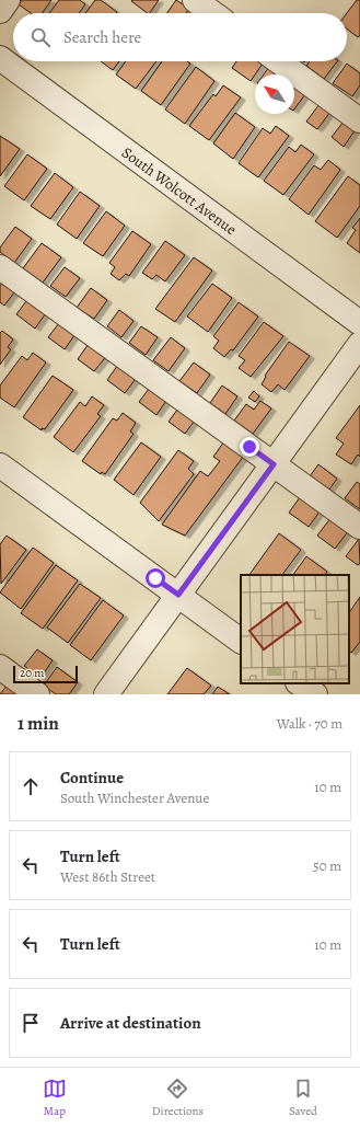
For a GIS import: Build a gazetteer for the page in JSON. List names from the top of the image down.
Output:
{
  "streets": {
    "street": ["South Wolcott Avenue"]
  },
  "scale_bar": "20 m",
  "north": "top left",
  "page": {
    "search": "Search here",
    "scale": "20 m",
    "heading": ["1 min", "Walk · 70 m"],
    "list": [
      ["Continue", "South Winchester Avenue", "10 m"],
      ["Turn left", "West 86th Street", "50 m"],
      ["Turn left", "10 m"],
      "Arrive at destination"
    ],
    "nav": ["Map", "Directions", "Saved"]
  }
}
